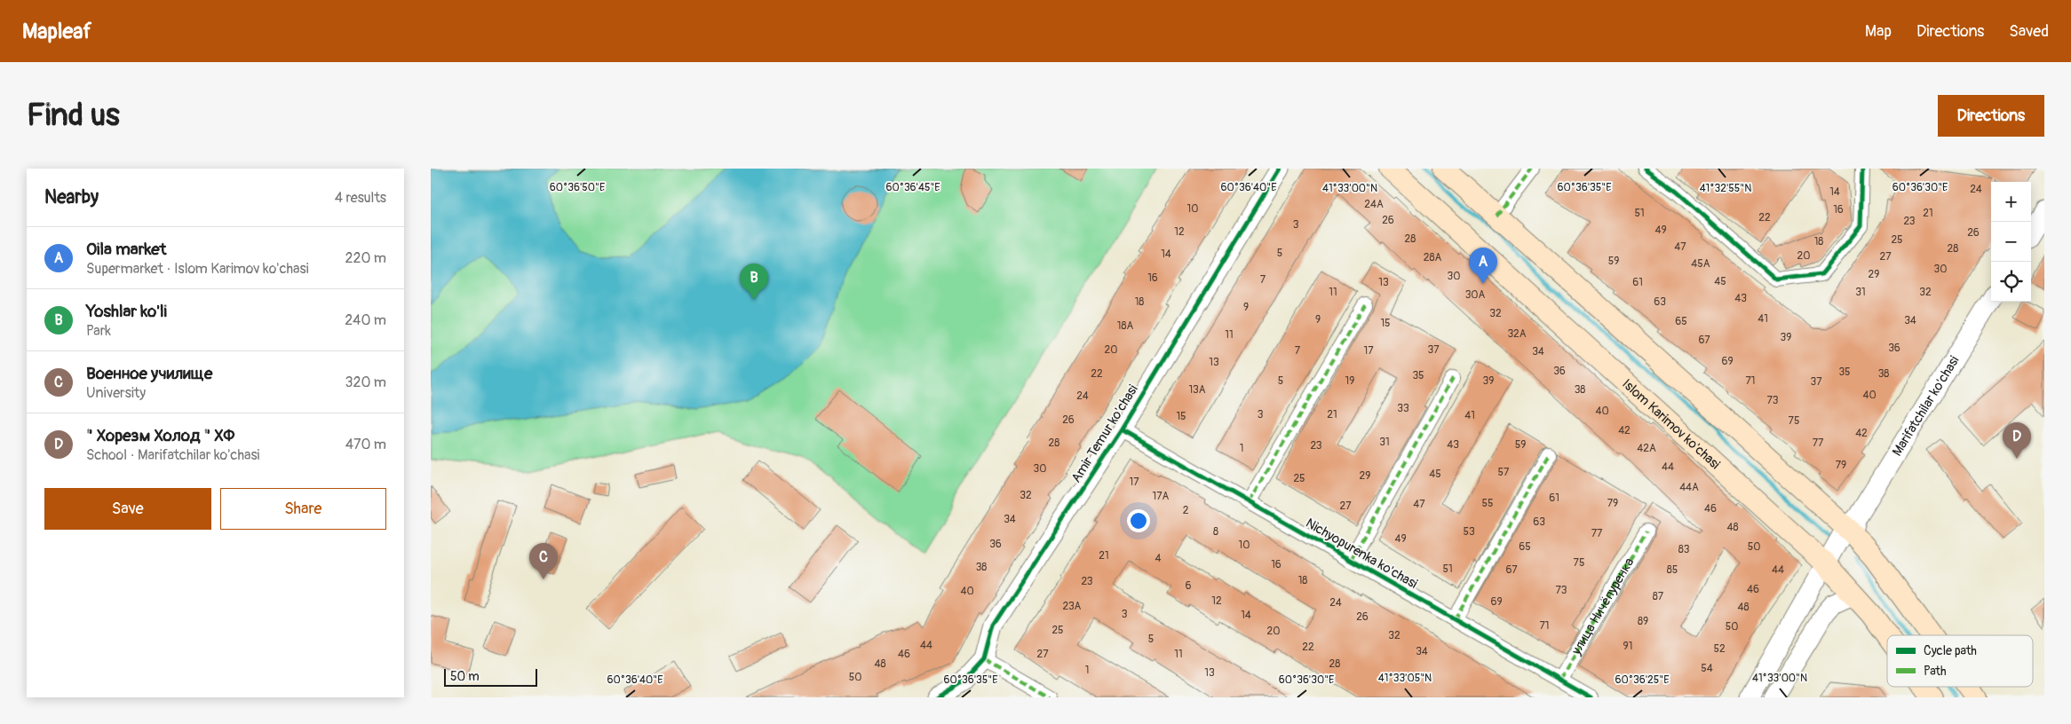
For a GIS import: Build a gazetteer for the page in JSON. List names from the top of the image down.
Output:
{
  "streets": {
    "main road": ["Islom Karimov ko'chasi"],
    "street": [
      "Marifatchilar ko'chasi",
      "Amir Temur ko'chasi",
      "Nichyopurenka ko'chasi",
      "улица Ничёпуренка"
    ]
  },
  "crossings": [
    ["Marifatchilar ko'chasi", "Islom Karimov ko'chasi"],
    ["Amir Temur ko'chasi", "Nichyopurenka ko'chasi"],
    ["Nichyopurenka ko'chasi", "улица Ничёпуренка"]
  ],
  "house_numbers": [
    "24",
    "14",
    "24A",
    "10",
    "16",
    "51",
    "21",
    "22",
    "26",
    "23",
    "3",
    "49",
    "12",
    "26",
    "28",
    "25",
    "18",
    "47",
    "28",
    "5",
    "14",
    "20",
    "27",
    "28A",
    "59",
    "45A",
    "30",
    "29",
    "30",
    "16",
    "7",
    "45",
    "13",
    "61",
    "11",
    "31",
    "32",
    "30A",
    "43",
    "18",
    "63",
    "9",
    "32",
    "41",
    "9",
    "34",
    "65",
    "15",
    "18A",
    "32A",
    "11",
    "39",
    "67",
    "36",
    "20",
    "37",
    "7",
    "17",
    "34",
    "69",
    "13",
    "36",
    "35",
    "22",
    "38",
    "35",
    "5",
    "19",
    "39",
    "71",
    "37",
    "13A",
    "38",
    "40",
    "24",
    "73",
    "33",
    "40",
    "3",
    "21",
    "41",
    "15",
    "26",
    "75",
    "42",
    "42",
    "31",
    "28",
    "77",
    "43",
    "59",
    "23",
    "1",
    "42A",
    "79",
    "44",
    "30",
    "57",
    "45",
    "29",
    "25",
    "17",
    "44A",
    "32",
    "17A",
    "61",
    "55",
    "79",
    "47",
    "27",
    "46",
    "2",
    "34",
    "63",
    "48",
    "8",
    "53",
    "77",
    "49",
    "36",
    "10",
    "65",
    "50",
    "83",
    "21",
    "4",
    "75",
    "16",
    "38",
    "51",
    "67",
    "85",
    "44",
    "18",
    "23",
    "6",
    "46",
    "73",
    "40",
    "87",
    "12",
    "69",
    "24",
    "23A",
    "48",
    "3",
    "14",
    "26",
    "89",
    "71",
    "50",
    "25",
    "20",
    "32",
    "5",
    "44",
    "91",
    "22",
    "52",
    "34",
    "46",
    "27",
    "11",
    "48",
    "28",
    "54",
    "1",
    "13",
    "50"
  ],
  "legend": ["Cycle path", "Path"],
  "scale_bar": "50 m",
  "page": {
    "header": "Mapleaf",
    "nav": ["Map", "Directions", "Saved"],
    "buttons": [
      "Directions",
      ["Save", "Share"]
    ],
    "title": "Find us",
    "heading": ["Nearby", "4 results"],
    "map_buttons": ["+", "−"],
    "list": [
      {
        "mark": "A",
        "name": "Oila market",
        "note": "Supermarket · Islom Karimov ko'chasi",
        "value": "220 m"
      },
      {
        "mark": "B",
        "name": "Yoshlar ko'li",
        "note": "Park",
        "value": "240 m"
      },
      {
        "mark": "C",
        "name": "Военное училище",
        "note": "University",
        "value": "320 m"
      },
      {
        "mark": "D",
        "name": "\" Хорезм Холод \" ХФ",
        "note": "School · Marifatchilar ko'chasi",
        "value": "470 m"
      }
    ],
    "pins": [
      "A",
      "B",
      "D",
      "C"
    ],
    "scale": "50 m"
  },
  "coordinates": [
    "60°36'50\"E",
    "60°36'45\"E",
    "60°36'40\"E",
    "60°36'35\"E",
    "60°36'30\"E",
    "41°33'00\"N",
    "41°32'55\"N",
    "41°33'05\"N",
    "60°36'25\"E"
  ]
}
